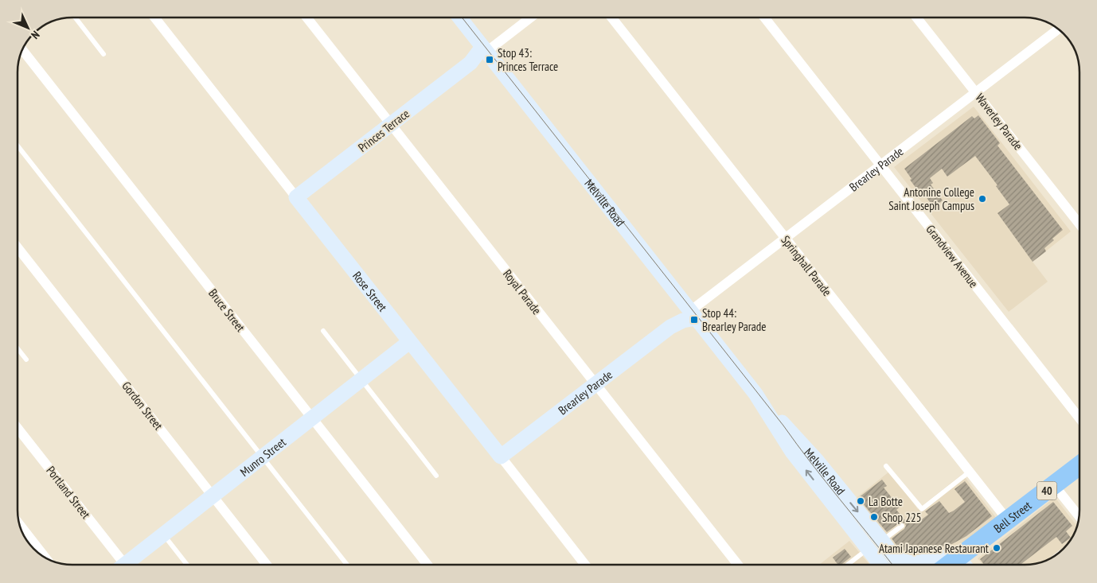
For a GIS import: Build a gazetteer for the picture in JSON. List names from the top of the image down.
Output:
{
  "streets": {
    "highway": ["40", "Bell Street"],
    "street": [
      "Waverley Parade",
      "Princes Terrace",
      "Brearley Parade",
      "Melville Road",
      "Grandview Avenue",
      "Springhall Parade",
      "Rose Street",
      "Royal Parade",
      "Bruce Street",
      "Gordon Street",
      "Munro Street",
      "Portland Street"
    ]
  },
  "crossings": [
    ["Waverley Parade", "Brearley Parade"],
    ["Princes Terrace", "Melville Road"],
    ["Princes Terrace", "Rose Street"],
    ["Princes Terrace", "Royal Parade"],
    ["Brearley Parade", "Melville Road"],
    ["Brearley Parade", "Grandview Avenue"],
    ["Brearley Parade", "Springhall Parade"],
    ["Brearley Parade", "Rose Street"],
    ["Brearley Parade", "Royal Parade"],
    ["Springhall Parade", "Bell Street"],
    ["Rose Street", "Munro Street"],
    ["Bruce Street", "Munro Street"],
    ["Gordon Street", "Munro Street"]
  ],
  "places": {
    "transit": ["Stop 43: Princes Terrace", "Stop 44: Brearley Parade"],
    "other": [
      "Antonine College Saint Joseph Campus",
      "La Botte",
      "Shop 225",
      "Atami Japanese Restaurant"
    ]
  },
  "north": "bottom right"
}
